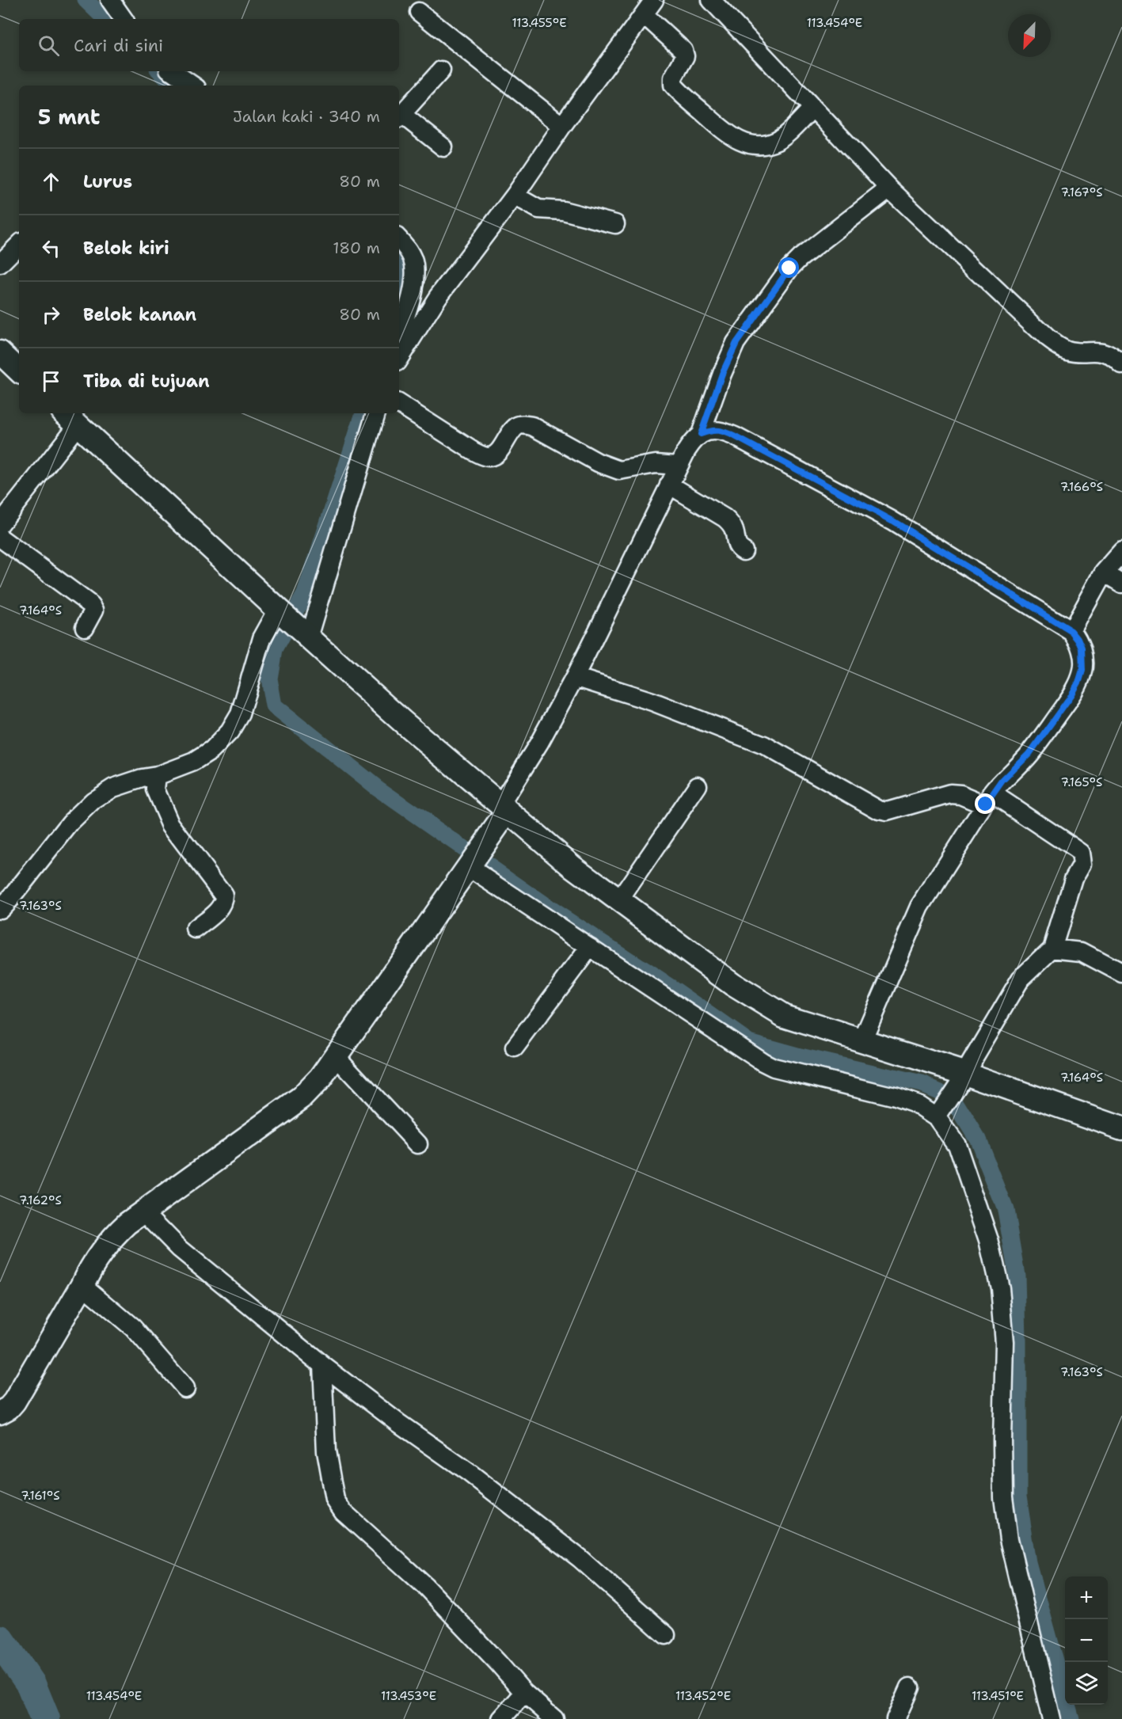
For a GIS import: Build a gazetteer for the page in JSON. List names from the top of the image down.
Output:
{
  "north": "bottom left",
  "page": {
    "search": "Cari di sini",
    "heading": ["5 mnt", "Jalan kaki · 340 m"],
    "list": [
      ["Lurus", "80 m"],
      ["Belok kiri", "180 m"],
      ["Belok kanan", "80 m"],
      "Tiba di tujuan"
    ],
    "map_buttons": ["+", "−"]
  },
  "coordinates": [
    "113.455°E",
    "113.454°E",
    "7.167°S",
    "7.166°S",
    "7.164°S",
    "7.165°S",
    "7.163°S",
    "7.162°S",
    "7.161°S",
    "113.453°E",
    "113.452°E",
    "113.451°E"
  ]
}
